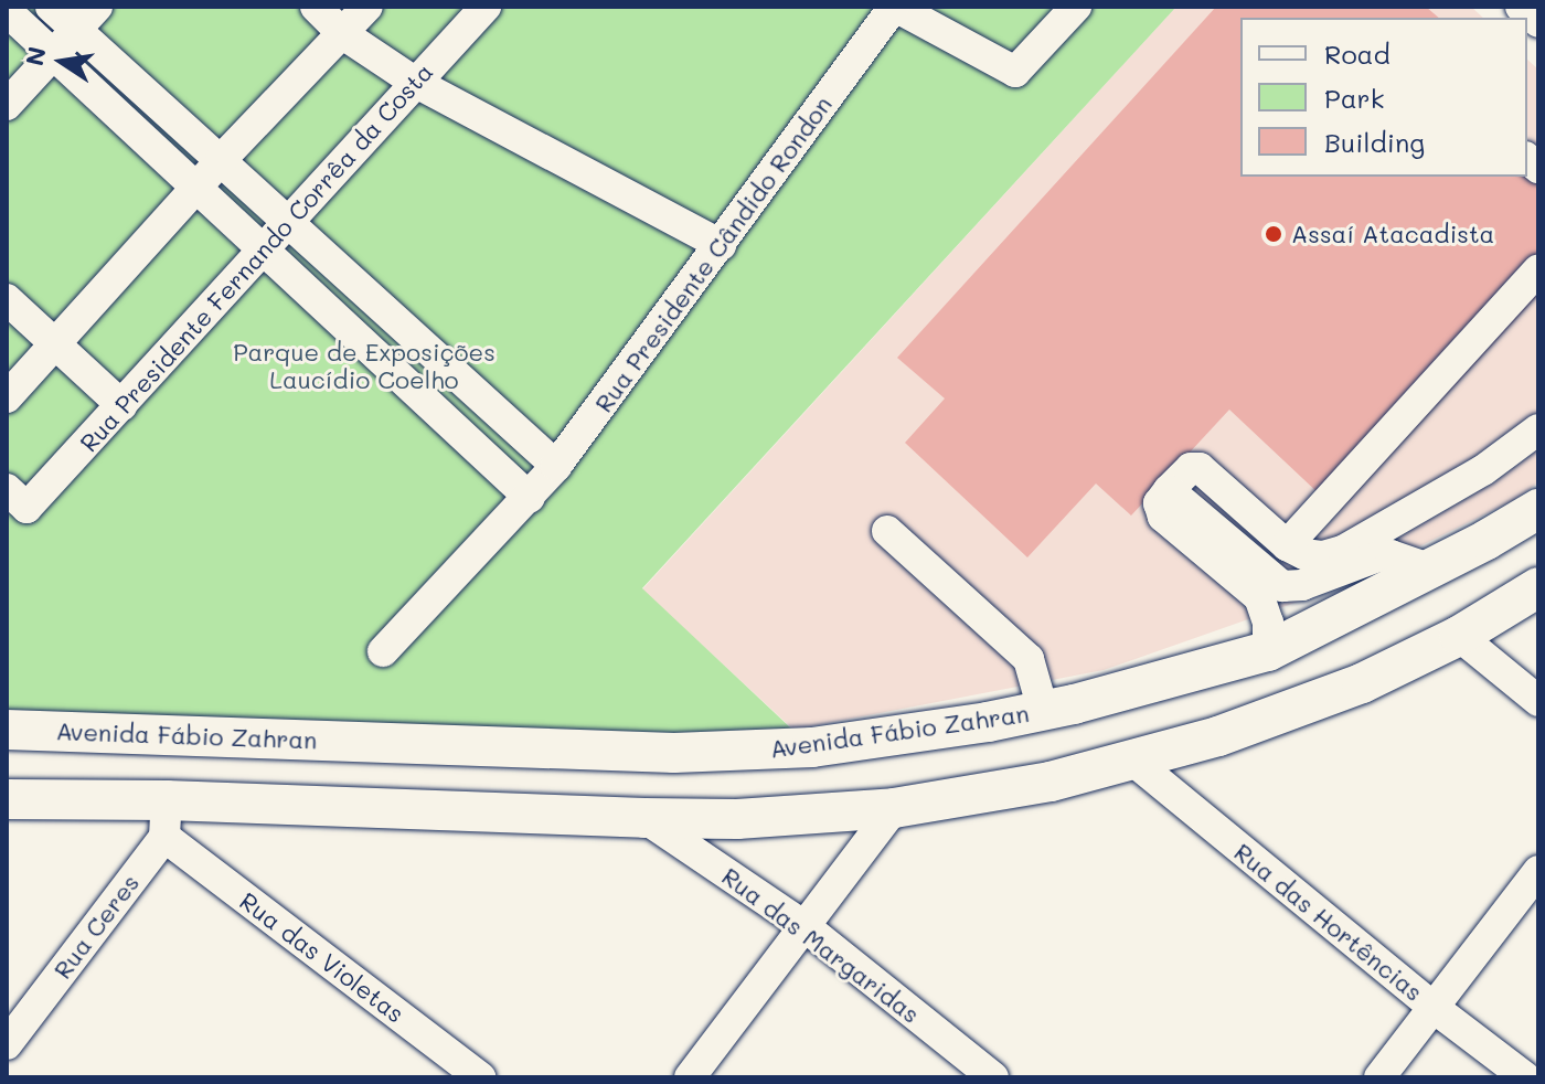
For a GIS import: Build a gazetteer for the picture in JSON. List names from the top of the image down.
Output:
{
  "streets": {
    "main road": ["Avenida Fábio Zahran"],
    "street": [
      "Rua Presidente Cândido Rondon",
      "Rua Presidente Fernando Corrêa da Costa",
      "Rua das Hortências",
      "Rua Ceres",
      "Rua das Margaridas",
      "Rua das Violetas"
    ]
  },
  "crossings": [
    ["Rua Ceres", "Rua das Violetas"]
  ],
  "parks": ["Parque de Exposições Laucídio Coelho"],
  "places": ["Assaí Atacadista"],
  "legend": ["Road", "Park", "Building"],
  "north": "left"
}
